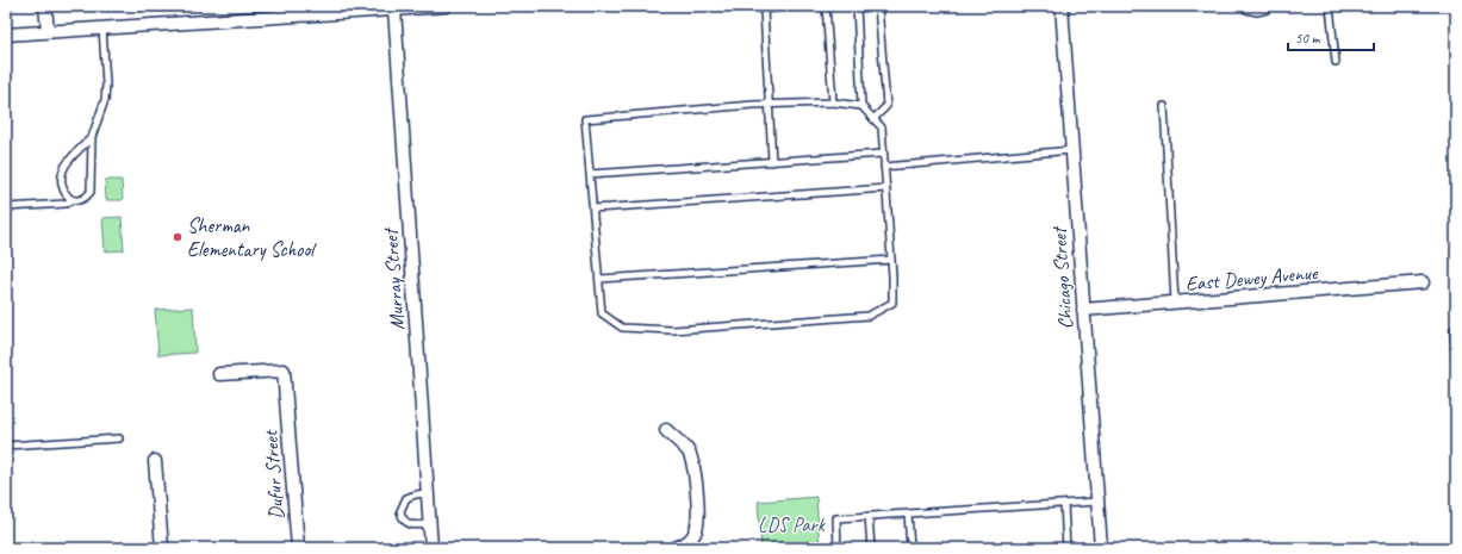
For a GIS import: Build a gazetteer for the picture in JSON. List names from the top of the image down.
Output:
{
  "streets": {
    "street": [
      "East Dewey Avenue",
      "Chicago Street",
      "Murray Street",
      "Dufur Street"
    ]
  },
  "crossings": [
    ["East Dewey Avenue", "Chicago Street"]
  ],
  "parks": ["LDS Park"],
  "places": ["Sherman Elementary School"],
  "scale_bar": "50 m"
}
